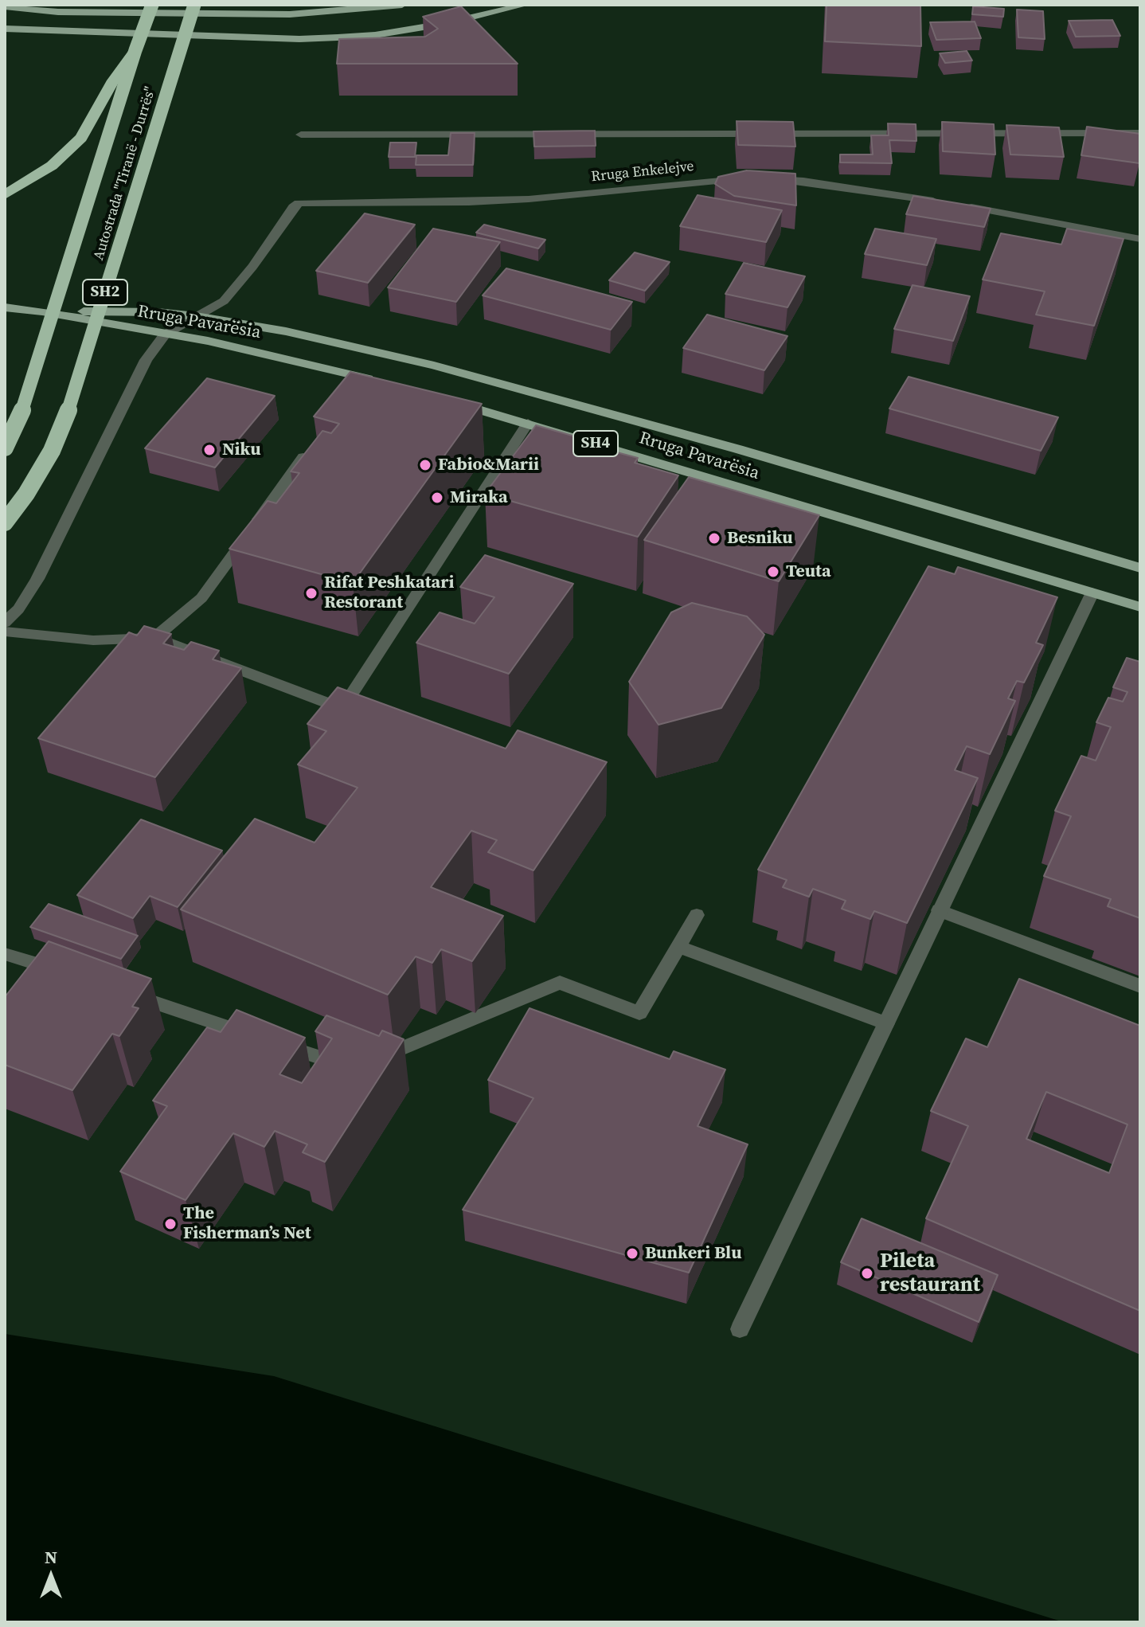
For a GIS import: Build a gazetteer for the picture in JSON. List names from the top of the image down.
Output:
{
  "streets": {
    "highway": ["Autostrada \"Tiranë - Durrës\"", "SH2"],
    "main road": ["Rruga Pavarësia", "SH4"],
    "street": ["Rruga Enkelejve"]
  },
  "crossings": [
    ["Rruga Enkelejve", "Rruga Pavarësia"],
    ["Rruga Pavarësia", "SH4"]
  ],
  "places": [
    "Niku",
    "Fabio&Marii",
    "Miraka",
    "Besniku",
    "Teuta",
    "Rifat Peshkatari Restorant",
    "The Fisherman’s Net",
    "Bunkeri Blu",
    "Pileta restaurant"
  ],
  "north": "top"
}
